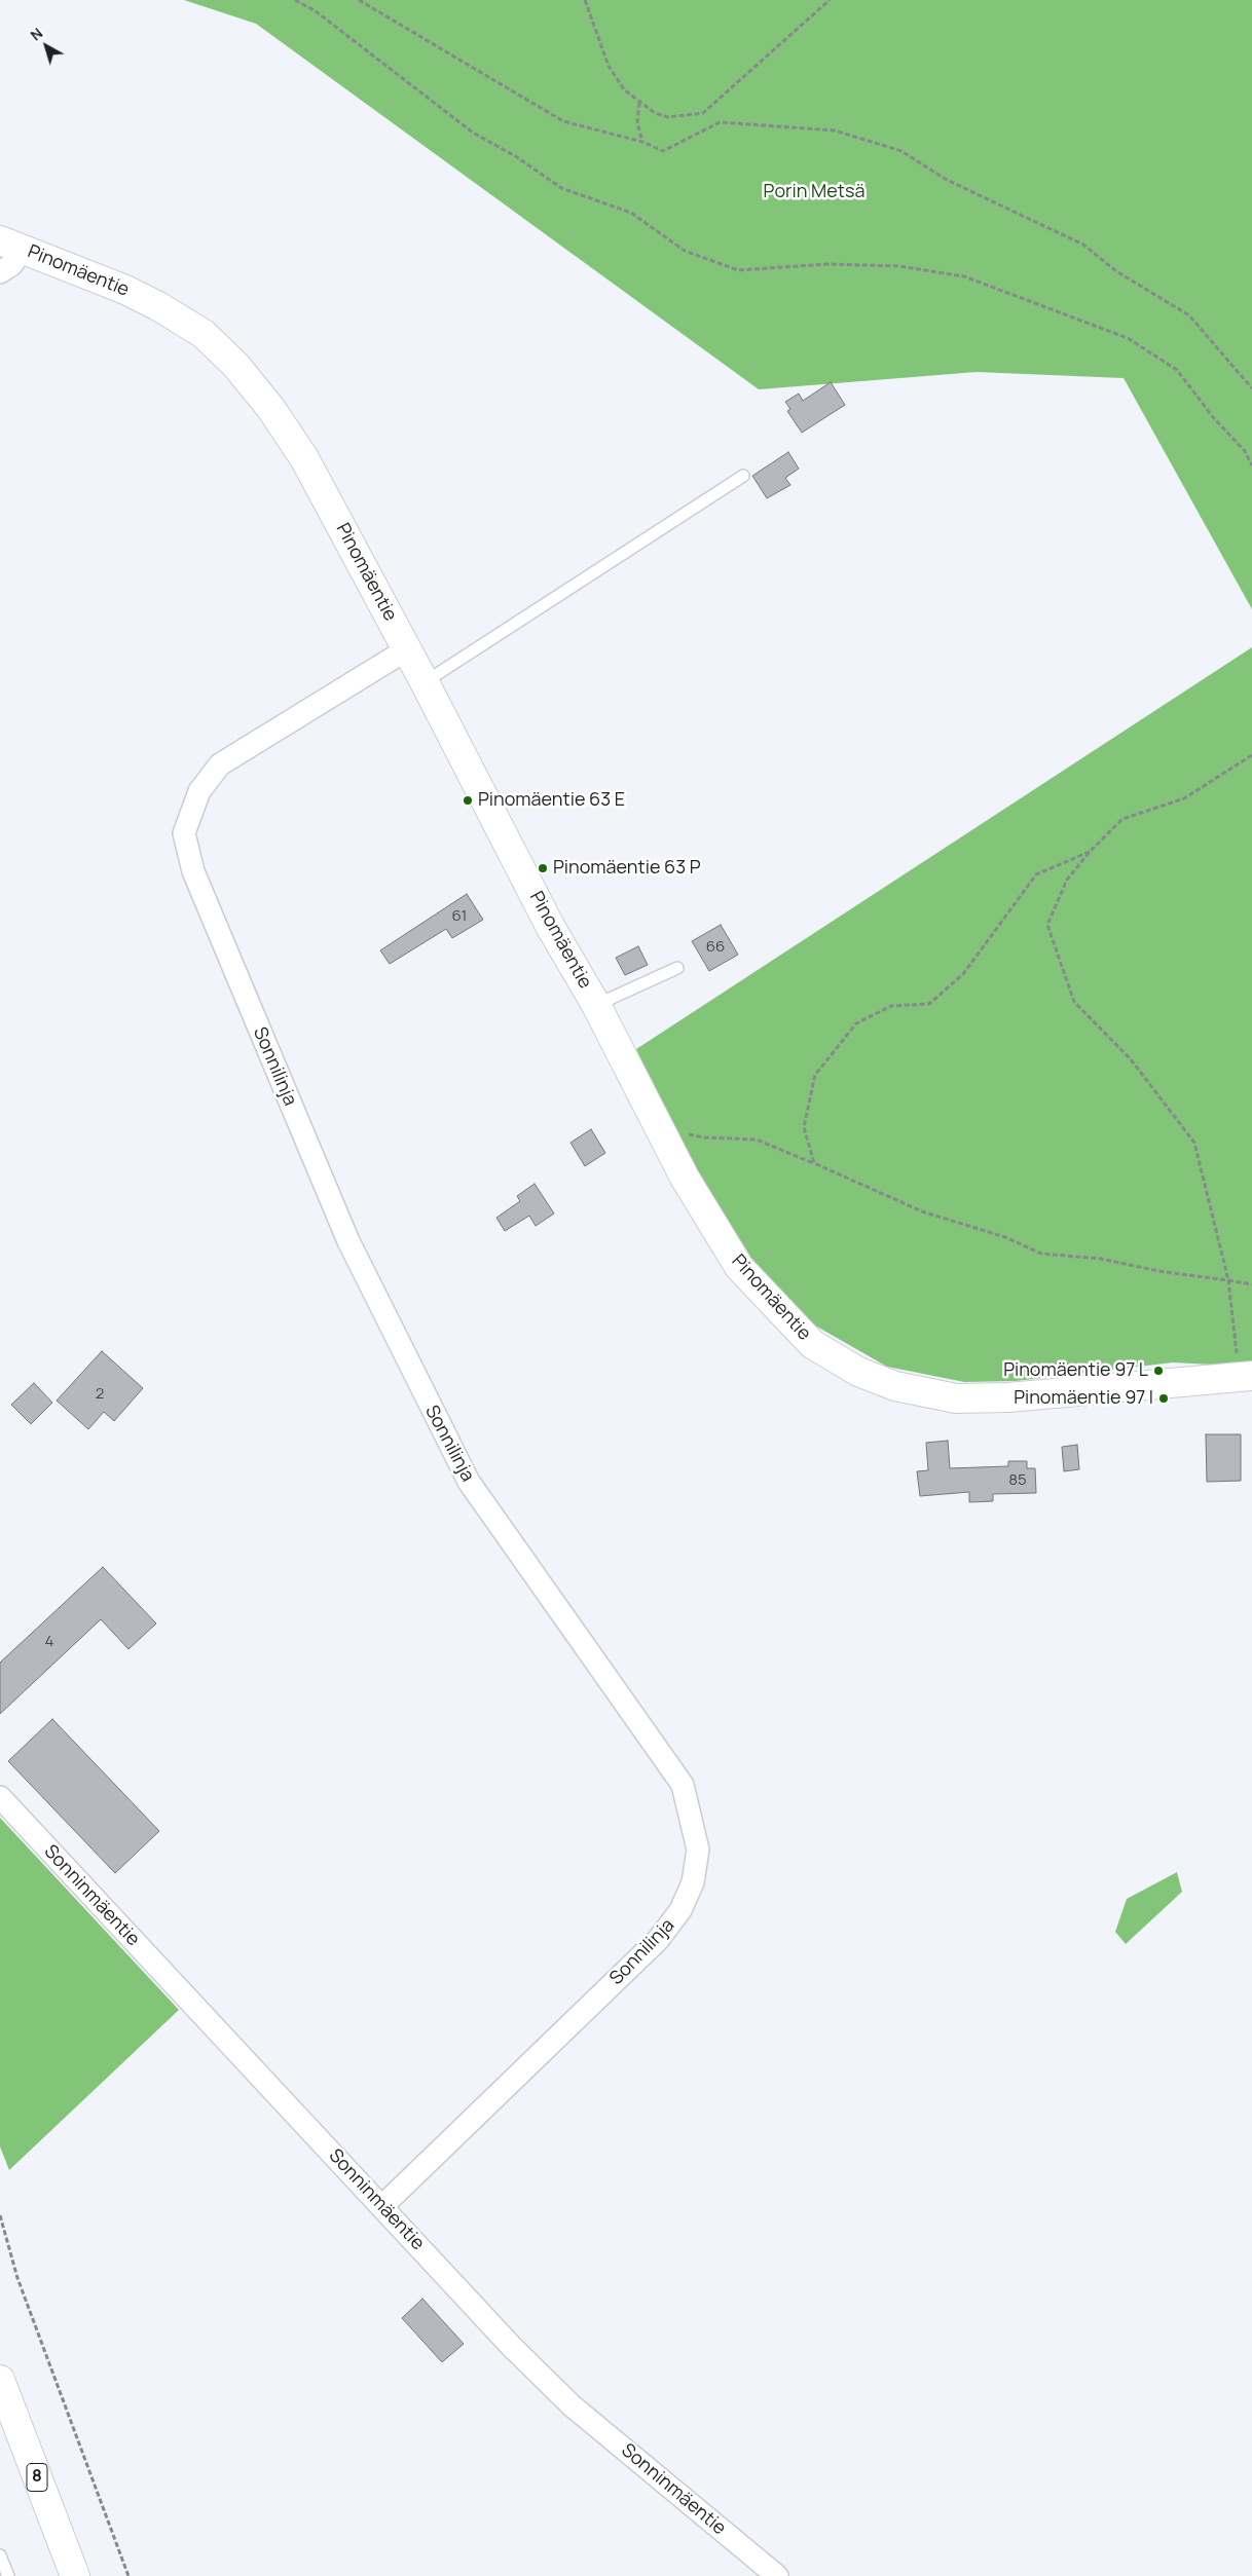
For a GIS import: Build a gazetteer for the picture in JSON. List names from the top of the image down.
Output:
{
  "streets": {
    "main road": ["Pinomäentie", "8"],
    "street": ["Sonnilinja", "Sonninmäentie"]
  },
  "crossings": [
    ["Pinomäentie", "Sonnilinja"],
    ["Sonnilinja", "Sonninmäentie"]
  ],
  "parks": ["Porin Metsä"],
  "places": [
    "Pinomäentie 63 E",
    "Pinomäentie 63 P",
    "Pinomäentie 97 L",
    "Pinomäentie 97 I"
  ],
  "house_numbers": [
    "61",
    "66",
    "2",
    "85",
    "4"
  ],
  "north": "top left"
}
